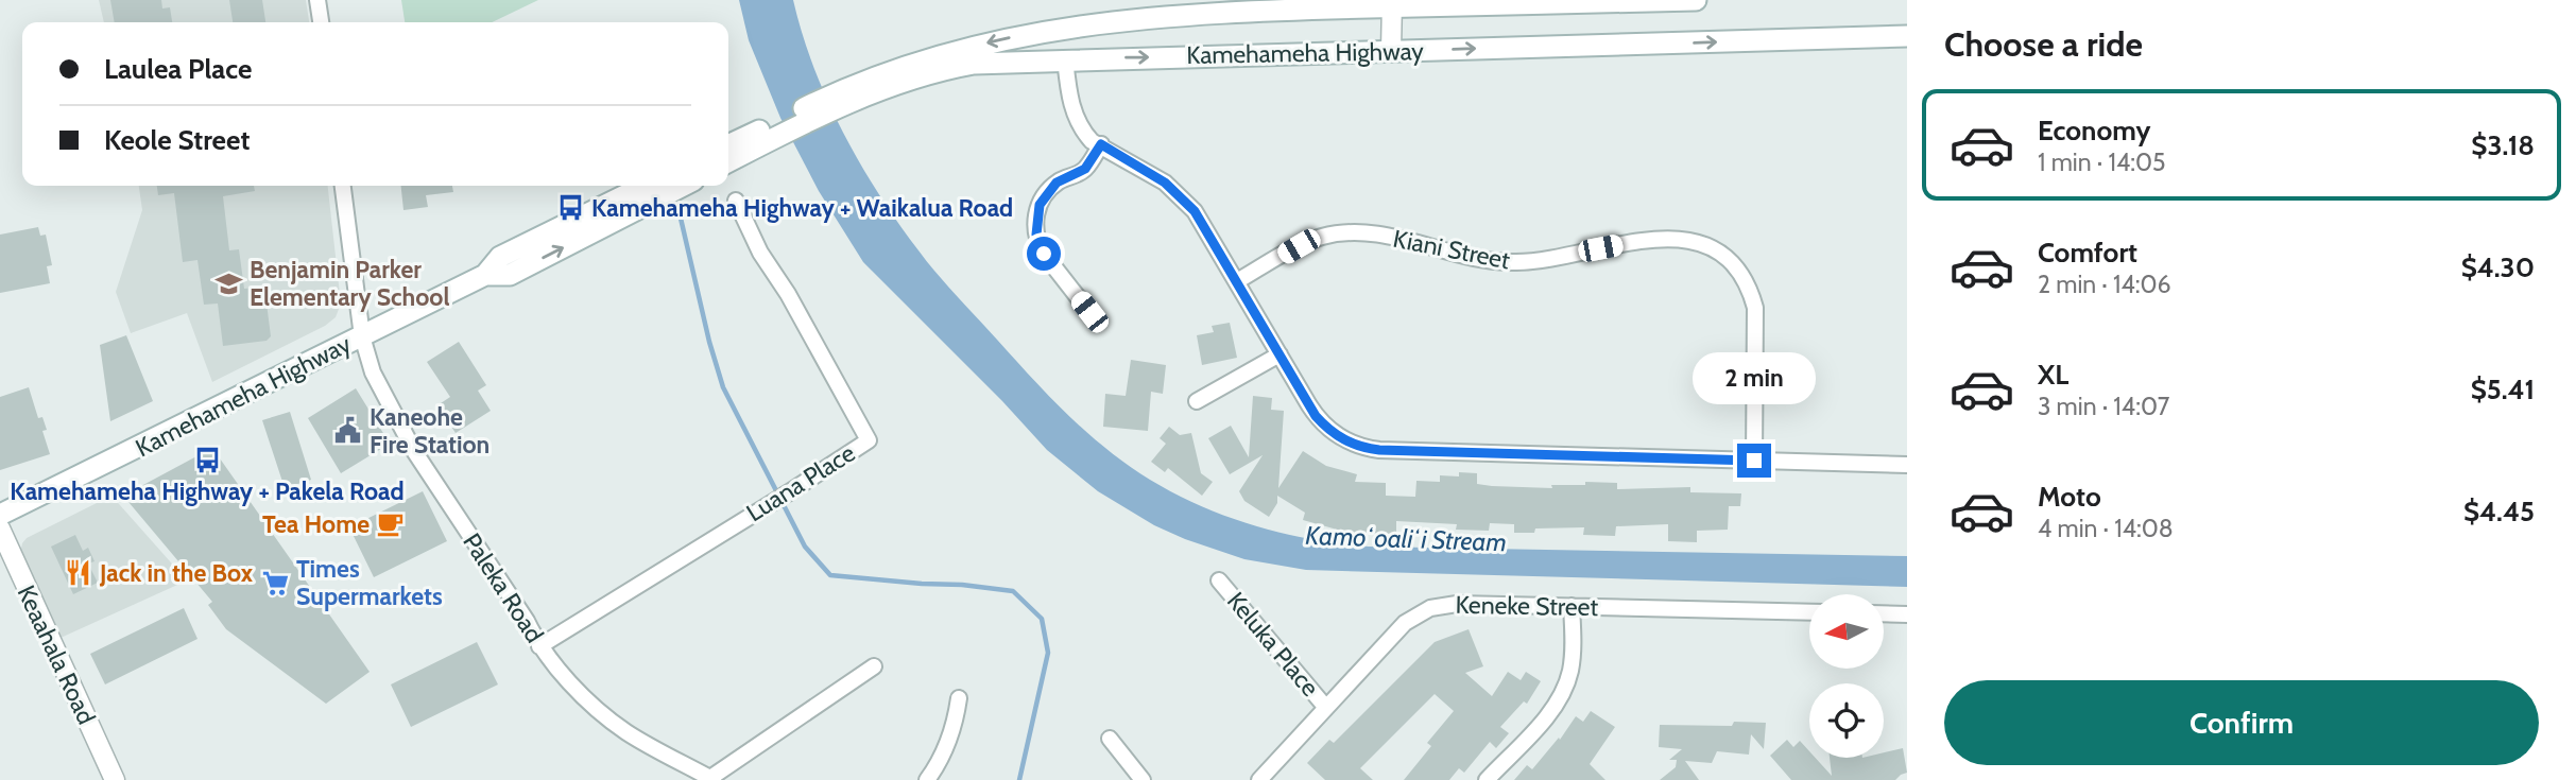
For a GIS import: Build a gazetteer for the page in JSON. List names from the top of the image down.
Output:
{
  "streets": {
    "main road": ["Kamehameha Highway"],
    "street": [
      "Kiani Street",
      "Luana Place",
      "Paleka Road",
      "Keneke Street",
      "Keluka Place",
      "Keaahala Road"
    ]
  },
  "crossings": [
    ["Kamehameha Highway", "Paleka Road"],
    ["Luana Place", "Paleka Road"],
    ["Keneke Street", "Keluka Place"]
  ],
  "water": ["Kamoʻoaliʻi Stream"],
  "places": {
    "bus stop": ["Kamehameha Highway + Waikalua Road", "Kamehameha Highway + Pakela Road"],
    "school or university": ["Benjamin Parker Elementary School"],
    "public building": ["Kaneohe Fire Station"],
    "cafe": ["Tea Home"],
    "restaurant": ["Jack in the Box"],
    "supermarket": ["Times Supermarkets"]
  },
  "north": "left",
  "page": {
    "heading": "Choose a ride",
    "banner": ["Laulea Place", "Keole Street"],
    "list": [
      {
        "name": "Economy",
        "note": "1 min · 14:05",
        "value": "$3.18"
      },
      {
        "name": "Comfort",
        "note": "2 min · 14:06",
        "value": "$4.30"
      },
      {
        "name": "XL",
        "note": "3 min · 14:07",
        "value": "$5.41"
      },
      {
        "name": "Moto",
        "note": "4 min · 14:08",
        "value": "$4.45"
      }
    ],
    "bubble": "2 min",
    "buttons": "Confirm"
  }
}
